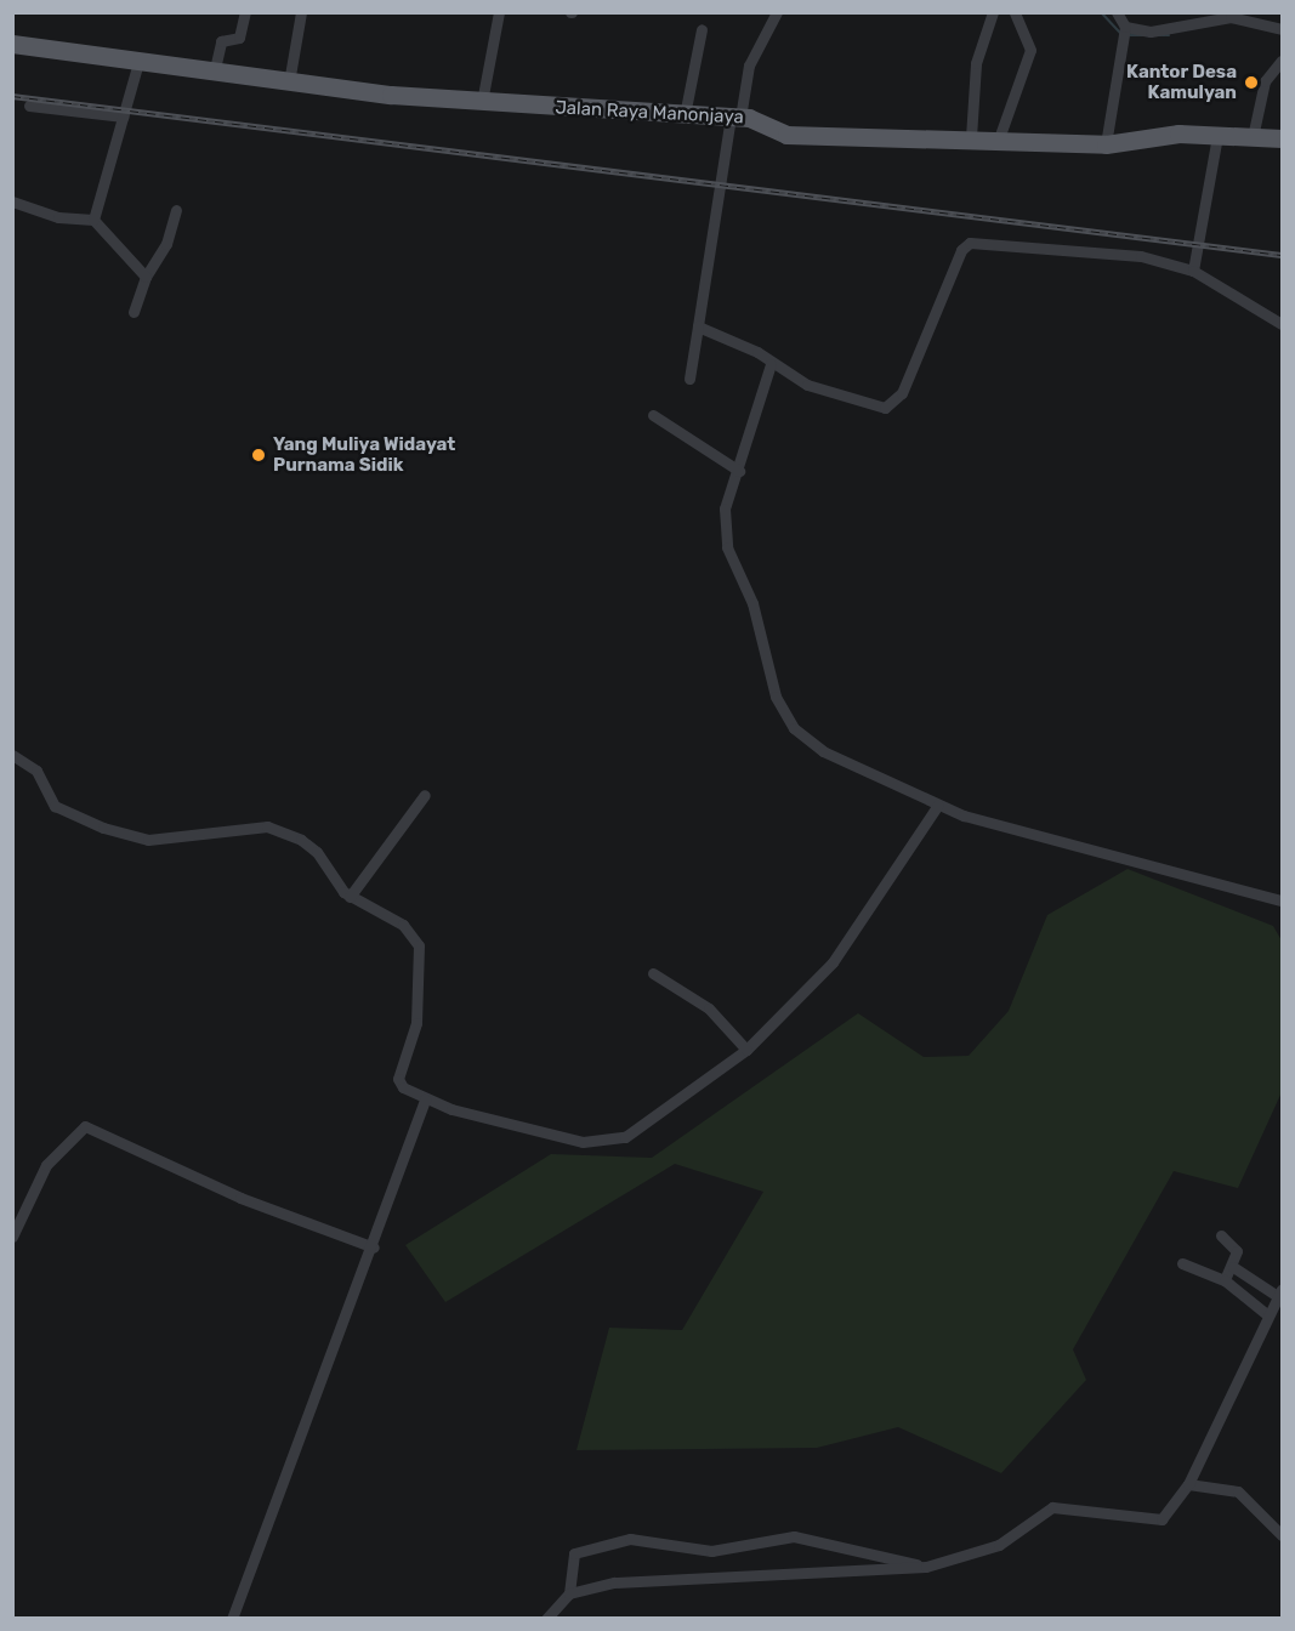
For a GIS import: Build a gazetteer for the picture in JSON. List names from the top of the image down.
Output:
{
  "streets": {
    "main road": ["Jalan Raya Manonjaya"]
  },
  "places": ["Kantor Desa Kamulyan", "Yang Muliya Widayat Purnama Sidik"]
}
